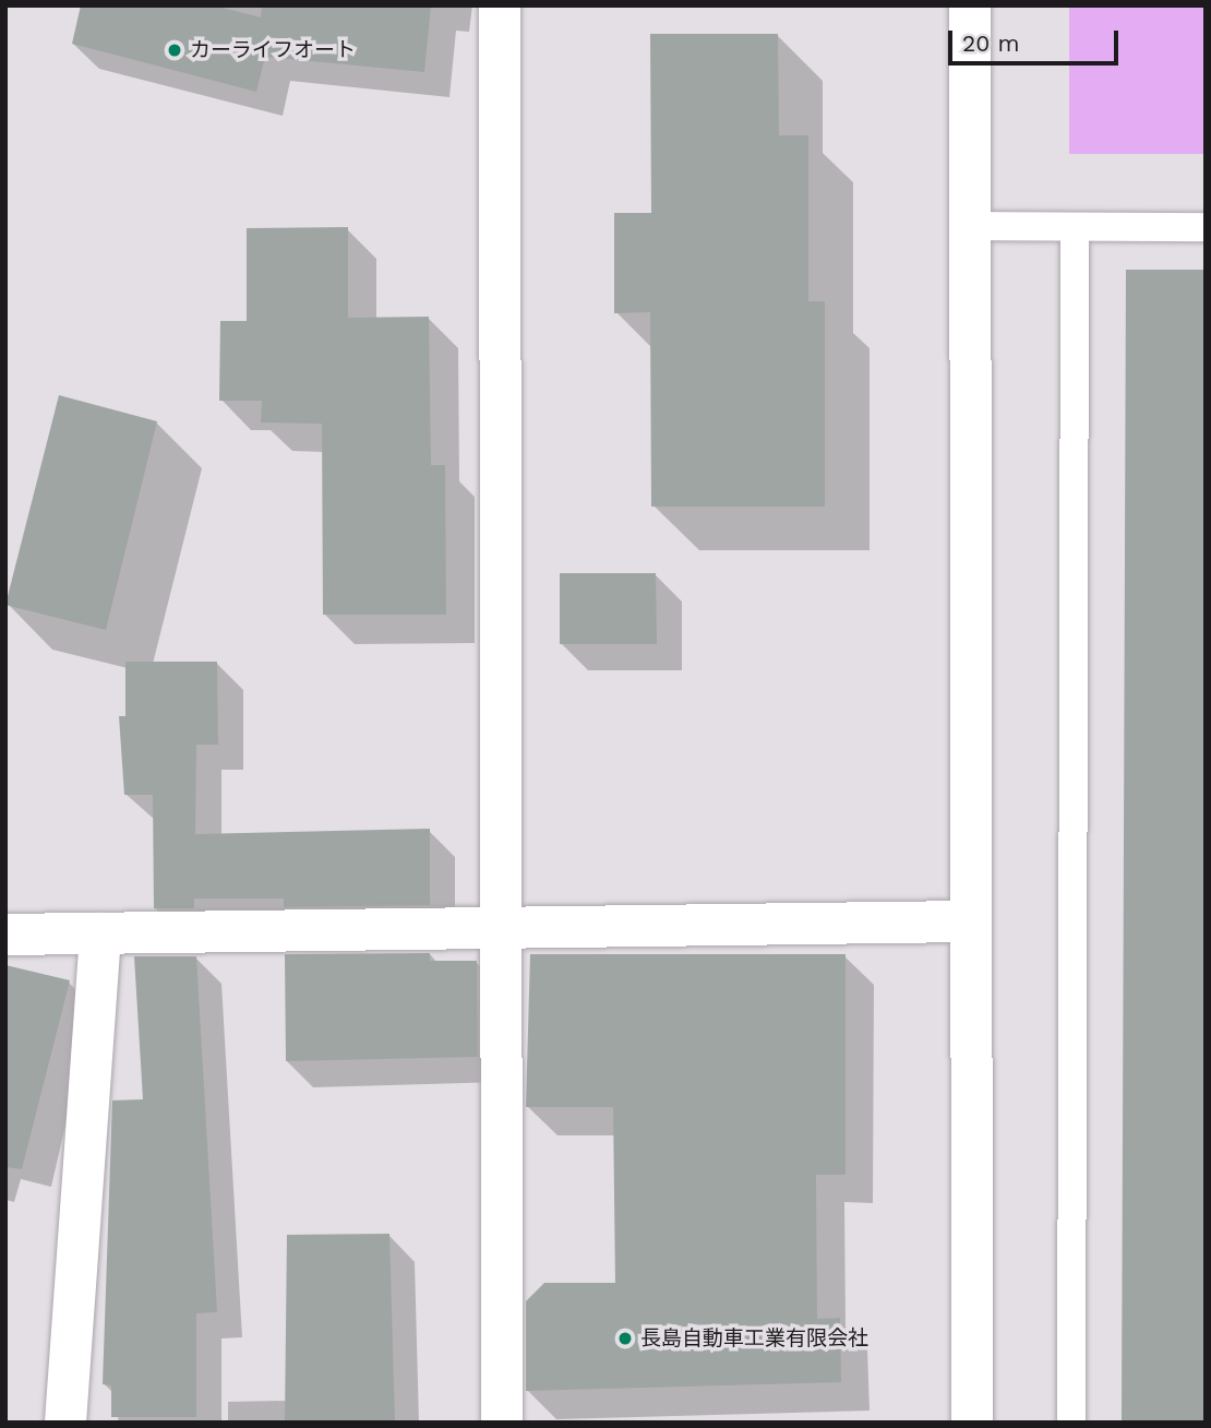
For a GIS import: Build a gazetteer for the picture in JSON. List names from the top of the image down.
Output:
{
  "places": ["カーライフオート", "長島自動車工業有限会社"],
  "scale_bar": "20 m"
}
